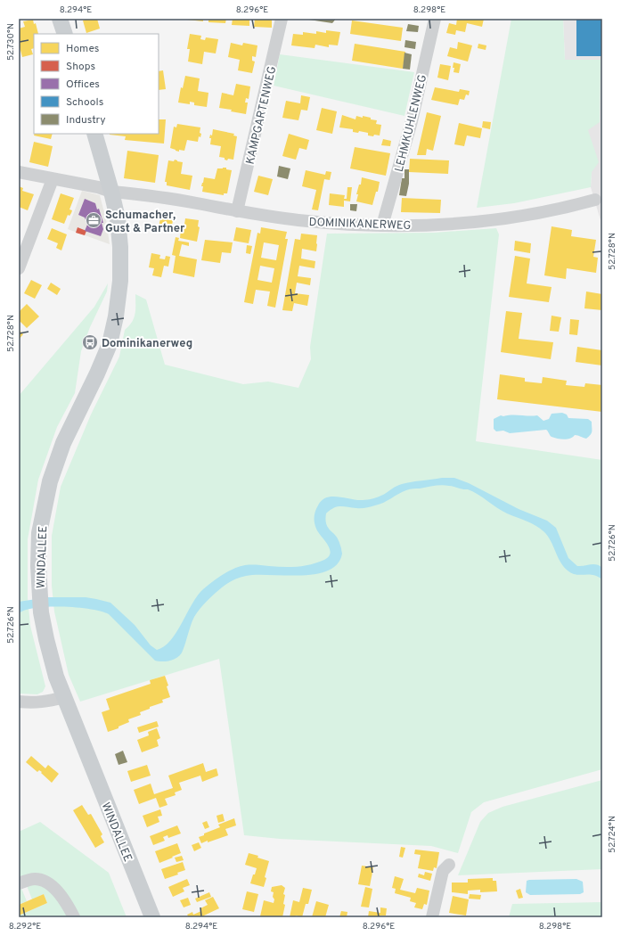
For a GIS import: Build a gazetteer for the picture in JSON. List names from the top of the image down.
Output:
{
  "streets": {
    "main road": ["WINDALLEE"],
    "street": ["KAMPGARTENWEG", "LEHMKUHLENWEG", "DOMINIKANERWEG"]
  },
  "crossings": [
    ["KAMPGARTENWEG", "DOMINIKANERWEG"],
    ["LEHMKUHLENWEG", "DOMINIKANERWEG"],
    ["DOMINIKANERWEG", "WINDALLEE"]
  ],
  "places": {
    "office": ["Schumacher, Gust & Partner"],
    "bus stop": ["Dominikanerweg"]
  },
  "legend": [
    "Homes",
    "Shops",
    "Offices",
    "Schools",
    "Industry"
  ],
  "coordinates": [
    "8.294°E",
    "8.296°E",
    "8.298°E",
    "52.730°N",
    "52.728°N",
    "52.726°N",
    "52.724°N",
    "8.292°E"
  ]
}
